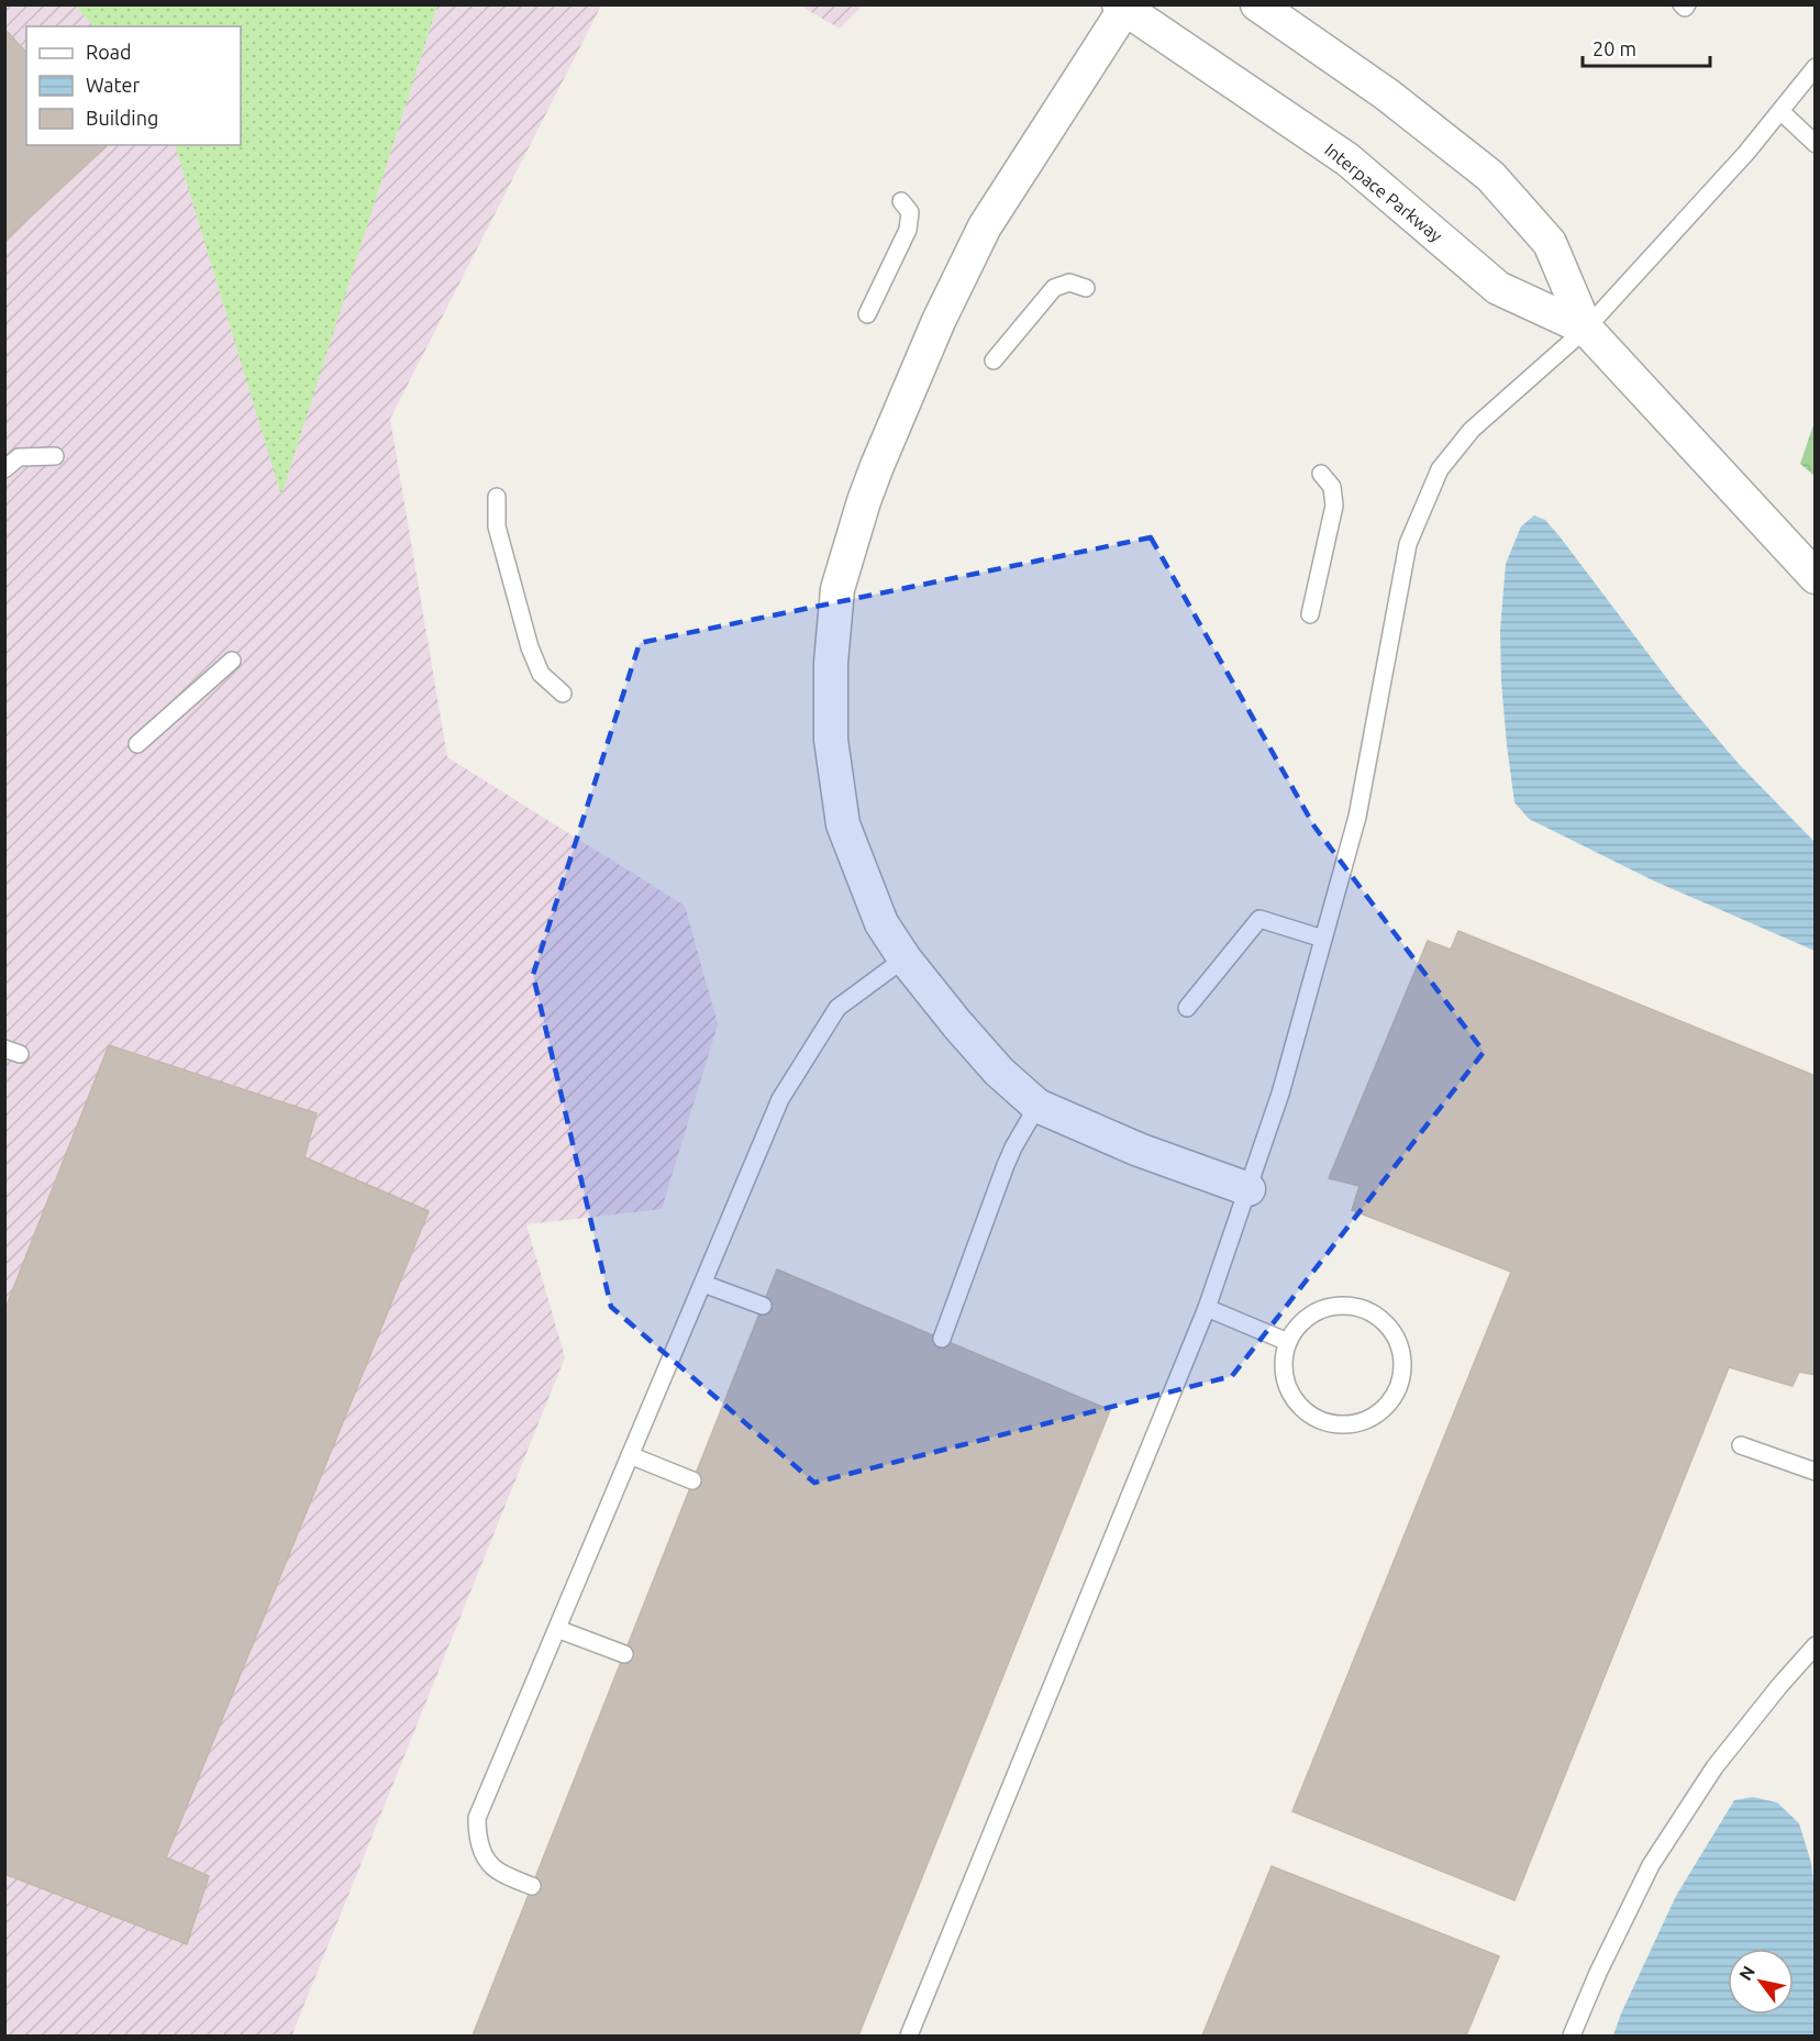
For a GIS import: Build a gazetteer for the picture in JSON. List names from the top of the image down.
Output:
{
  "streets": {
    "street": ["Interpace Parkway"]
  },
  "legend": ["Road", "Water", "Building"],
  "scale_bar": "20 m",
  "north": "top left"
}
